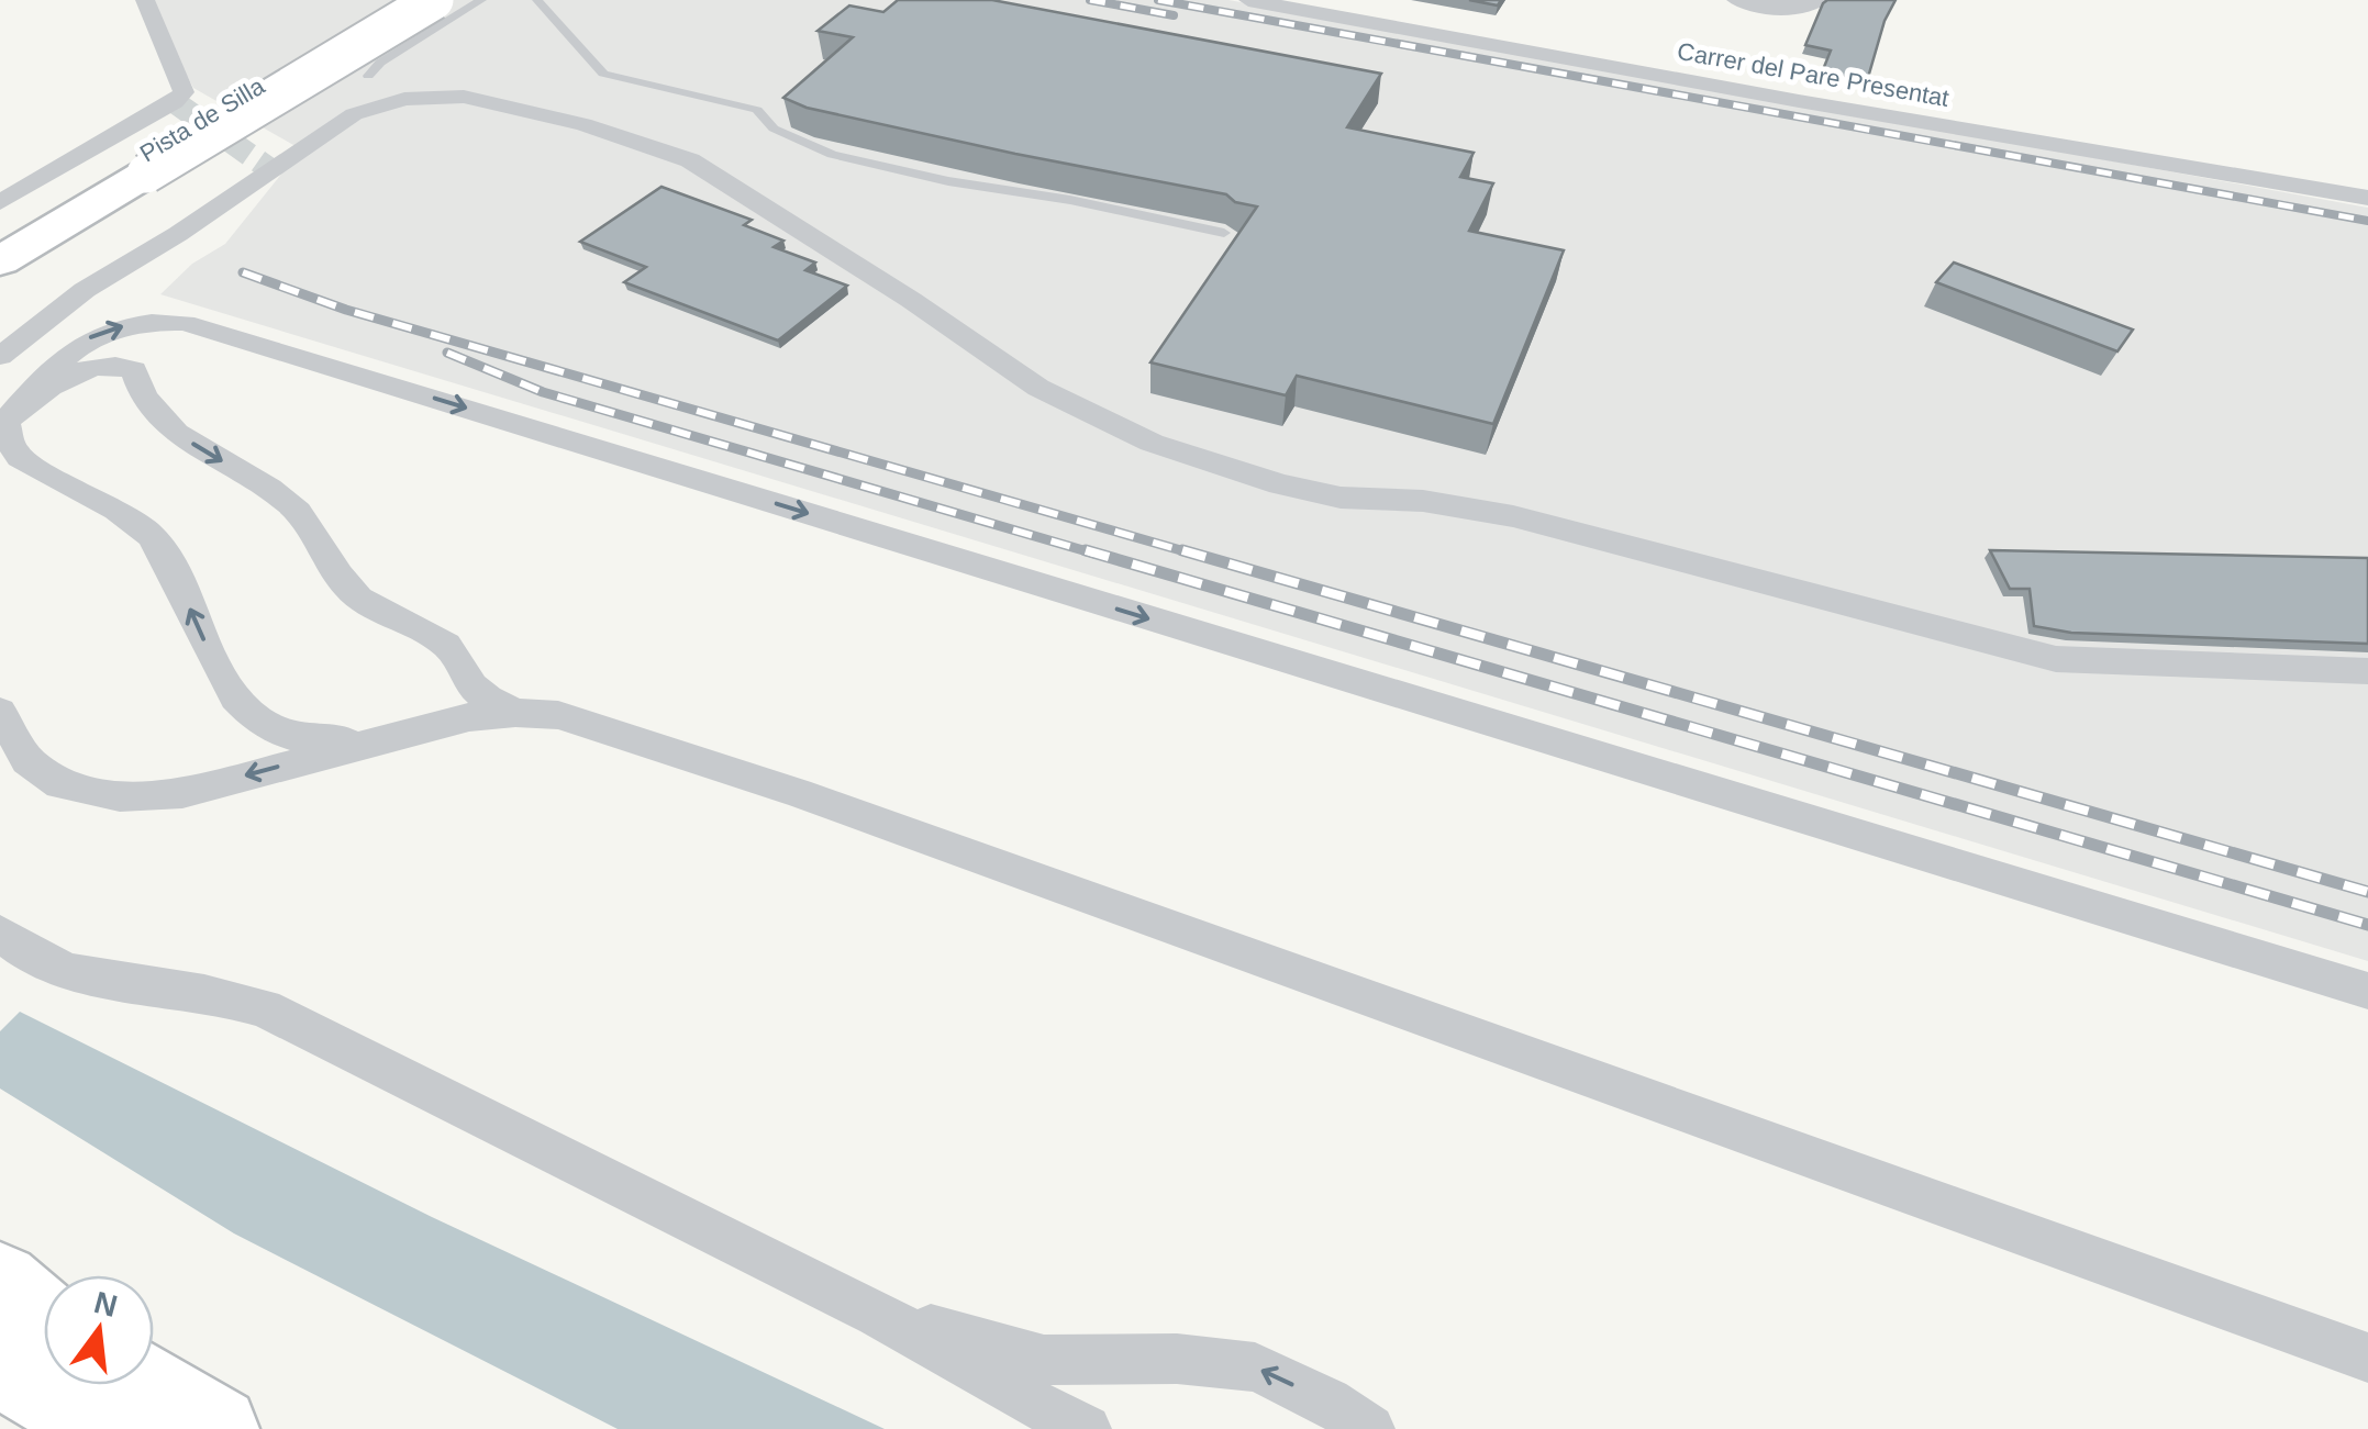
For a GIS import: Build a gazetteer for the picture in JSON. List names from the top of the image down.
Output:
{
  "streets": {
    "highway": ["Pista de Silla"],
    "street": ["Carrer del Pare Presentat"]
  },
  "north": "top"
}
